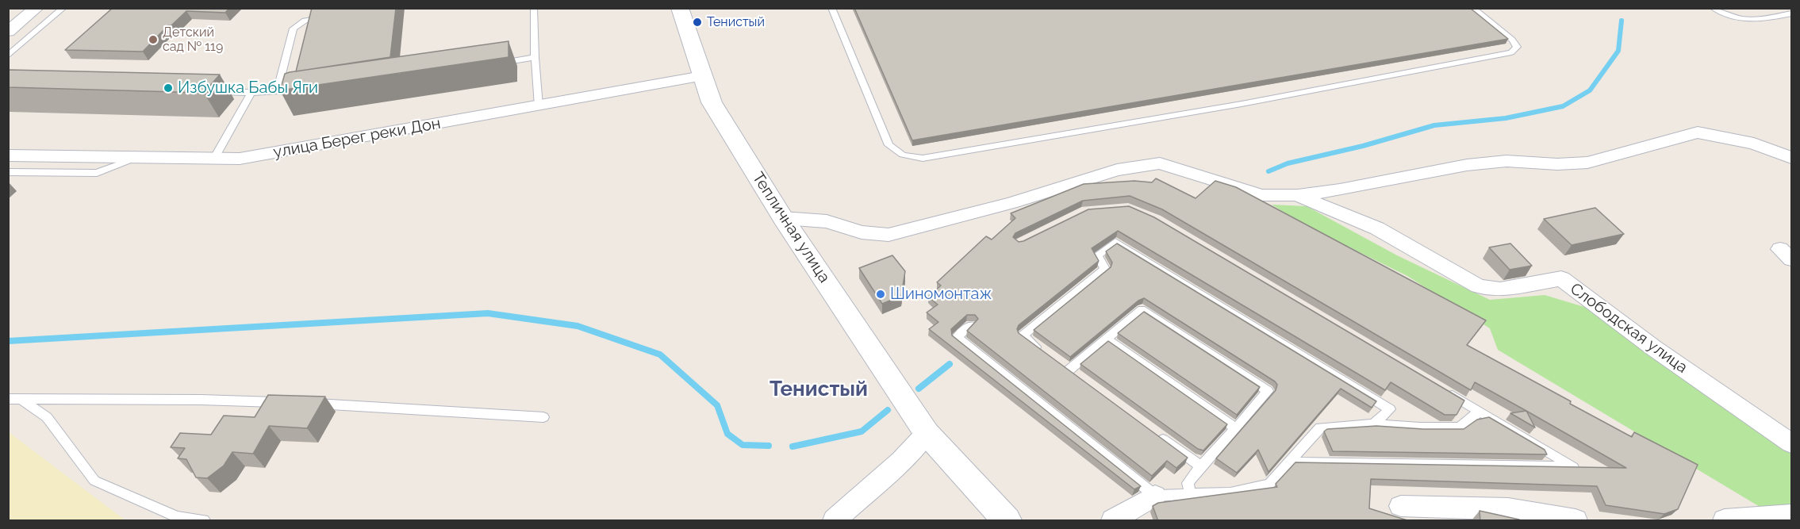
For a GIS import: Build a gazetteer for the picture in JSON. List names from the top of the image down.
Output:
{
  "streets": {
    "street": ["улица Берег реки Дон", "Тепличная улица", "Слободская улица"]
  },
  "crossings": [
    ["улица Берег реки Дон", "Тепличная улица"]
  ],
  "districts": ["Тенистый"],
  "places": [
    "Тенистый",
    "Детский сад № 119",
    "Избушка Бабы Яги",
    "Шиномонтаж"
  ]
}
